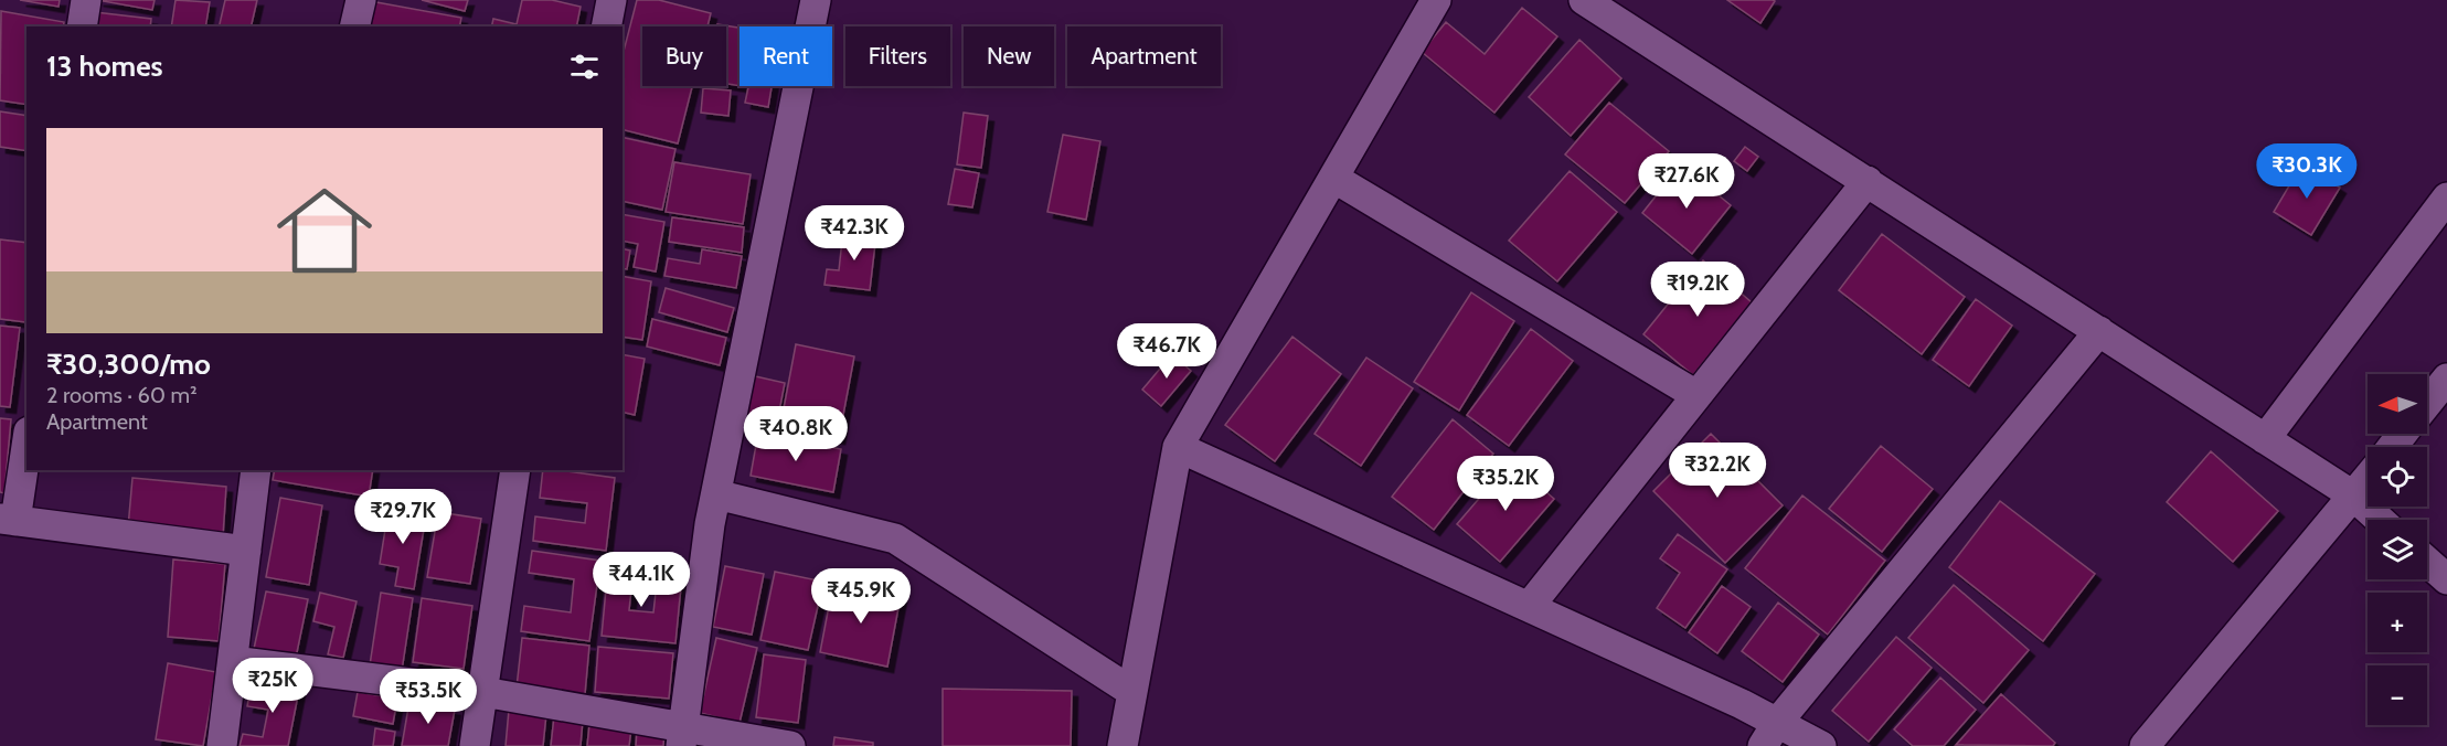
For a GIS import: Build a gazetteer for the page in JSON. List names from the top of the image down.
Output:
{
  "north": "left",
  "page": {
    "chip": [
      "Buy",
      "Rent",
      "Filters",
      "New",
      "Apartment"
    ],
    "heading": "13 homes",
    "list": [
      {
        "name": "₹30,300/mo",
        "note": "2 rooms · 60 m² · Apartment"
      }
    ],
    "price": [
      "₹30.3K",
      "₹27.6K",
      "₹42.3K",
      "₹19.2K",
      "₹46.7K",
      "₹40.8K",
      "₹32.2K",
      "₹35.2K",
      "₹29.7K",
      "₹44.1K",
      "₹45.9K",
      "₹25K",
      "₹53.5K"
    ],
    "map_buttons": ["+", "−"]
  }
}
